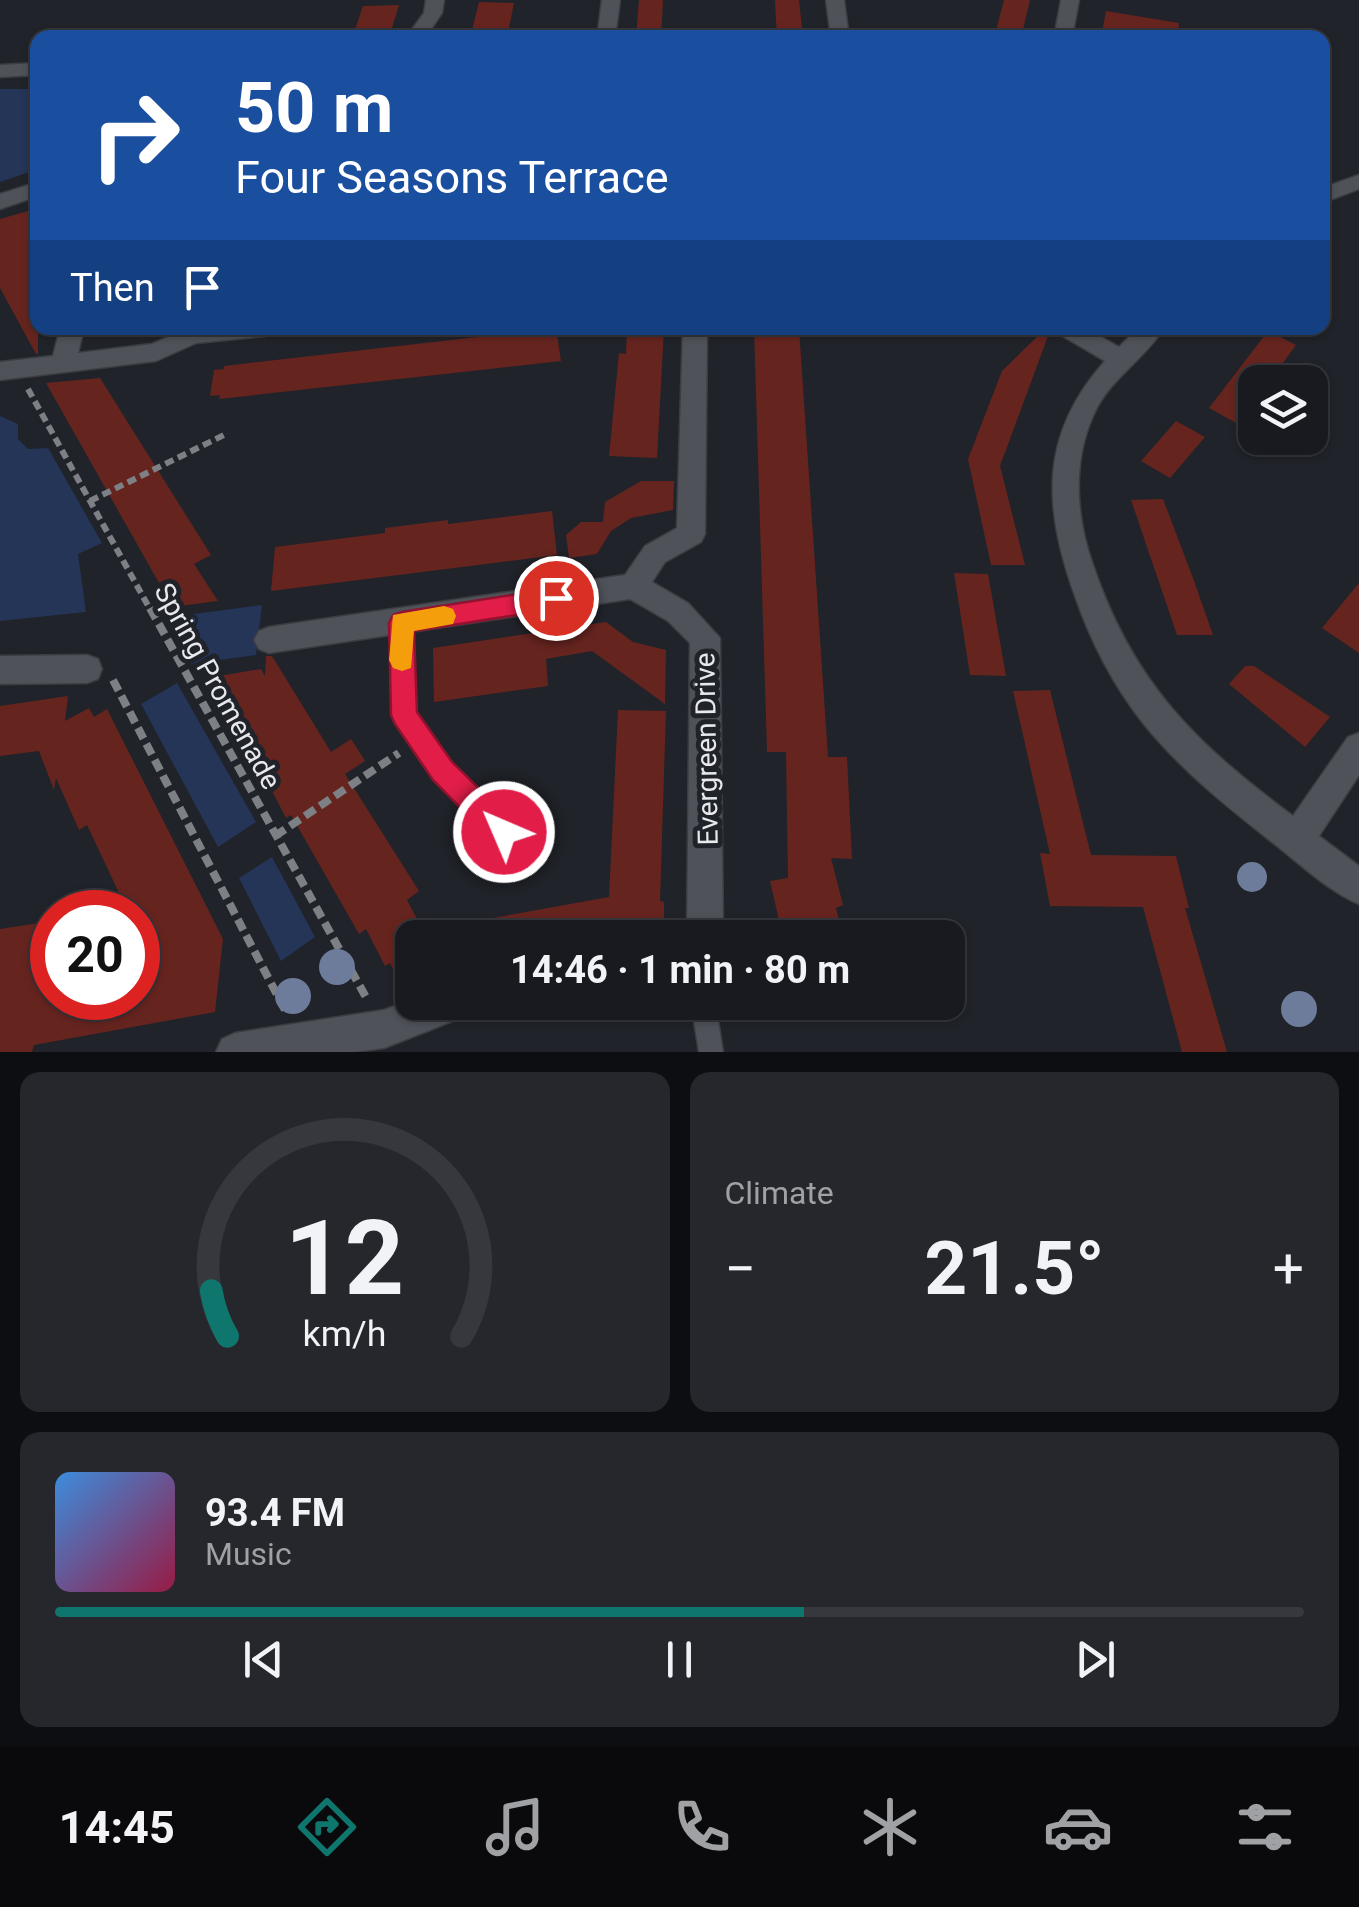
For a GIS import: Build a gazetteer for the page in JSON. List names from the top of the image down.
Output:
{
  "streets": {
    "street": ["Evergreen Drive"],
    "path": ["Spring Promenade"]
  },
  "page": {
    "turn": ["50 m", "Four Seasons Terrace"],
    "then": "Then",
    "limit": "20",
    "trip": "14:46 · 1 min · 80 m",
    "tile": "Climate",
    "heat": ["−", "21.5°", "+"],
    "song": ["93.4 FM", "Music"],
    "tabs": "14:45",
    "gauge": ["12", "km/h"]
  }
}
